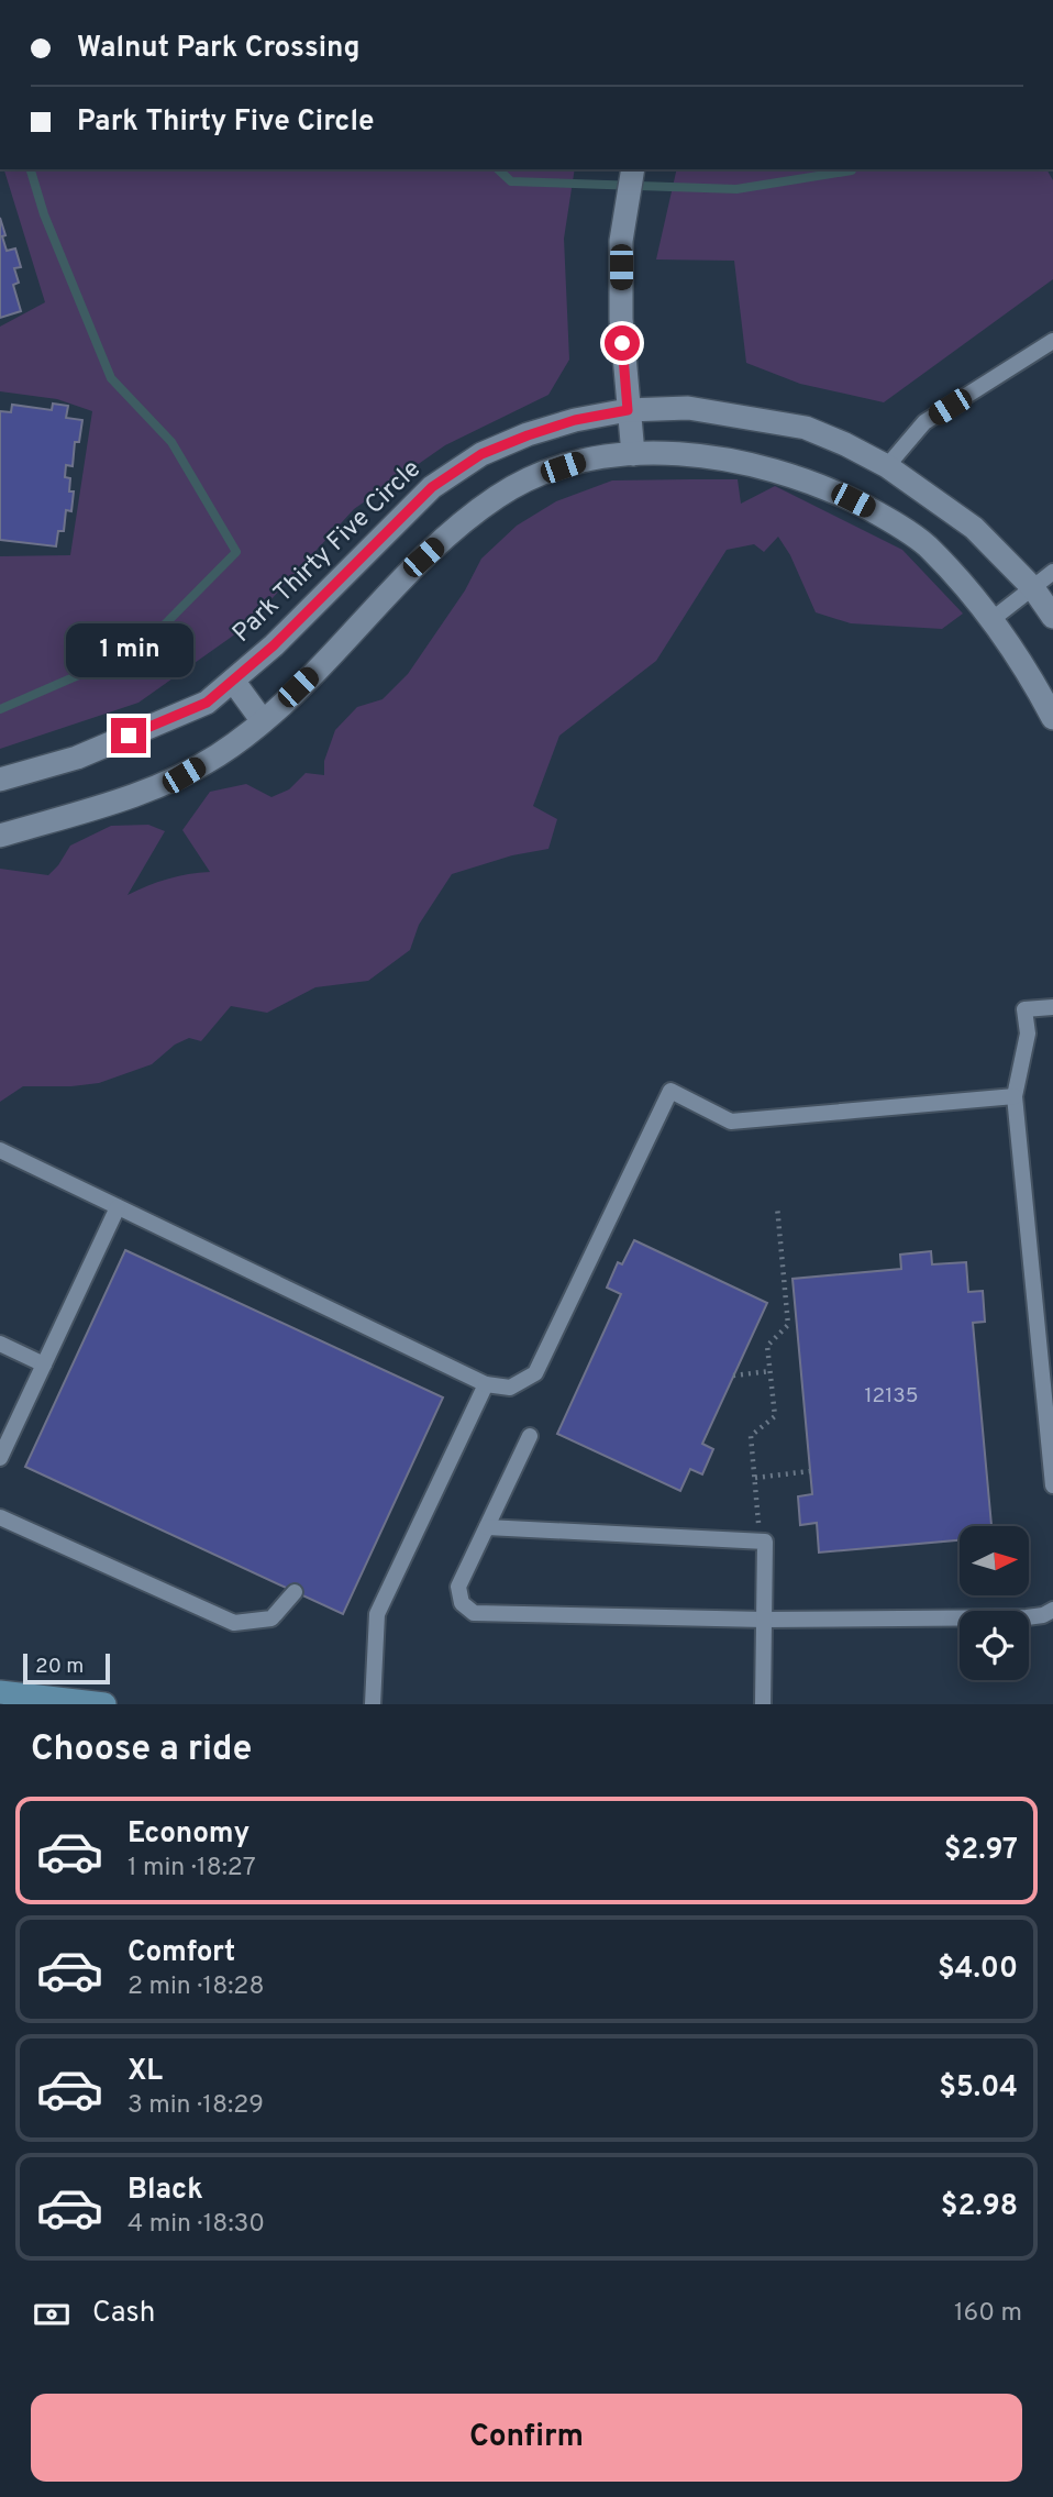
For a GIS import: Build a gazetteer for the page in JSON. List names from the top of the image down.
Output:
{
  "streets": {
    "street": ["Park Thirty Five Circle"]
  },
  "house_numbers": ["12135"],
  "scale_bar": "20 m",
  "north": "right",
  "page": {
    "banner": ["Walnut Park Crossing", "Park Thirty Five Circle"],
    "bubble": "1 min",
    "scale": "20 m",
    "heading": "Choose a ride",
    "list": [
      {
        "name": "Economy",
        "note": "1 min · 18:27",
        "value": "$2.97"
      },
      {
        "name": "Comfort",
        "note": "2 min · 18:28",
        "value": "$4.00"
      },
      {
        "name": "XL",
        "note": "3 min · 18:29",
        "value": "$5.04"
      },
      {
        "name": "Black",
        "note": "4 min · 18:30",
        "value": "$2.98"
      }
    ],
    "pay": ["Cash", "160 m"],
    "buttons": "Confirm"
  }
}
